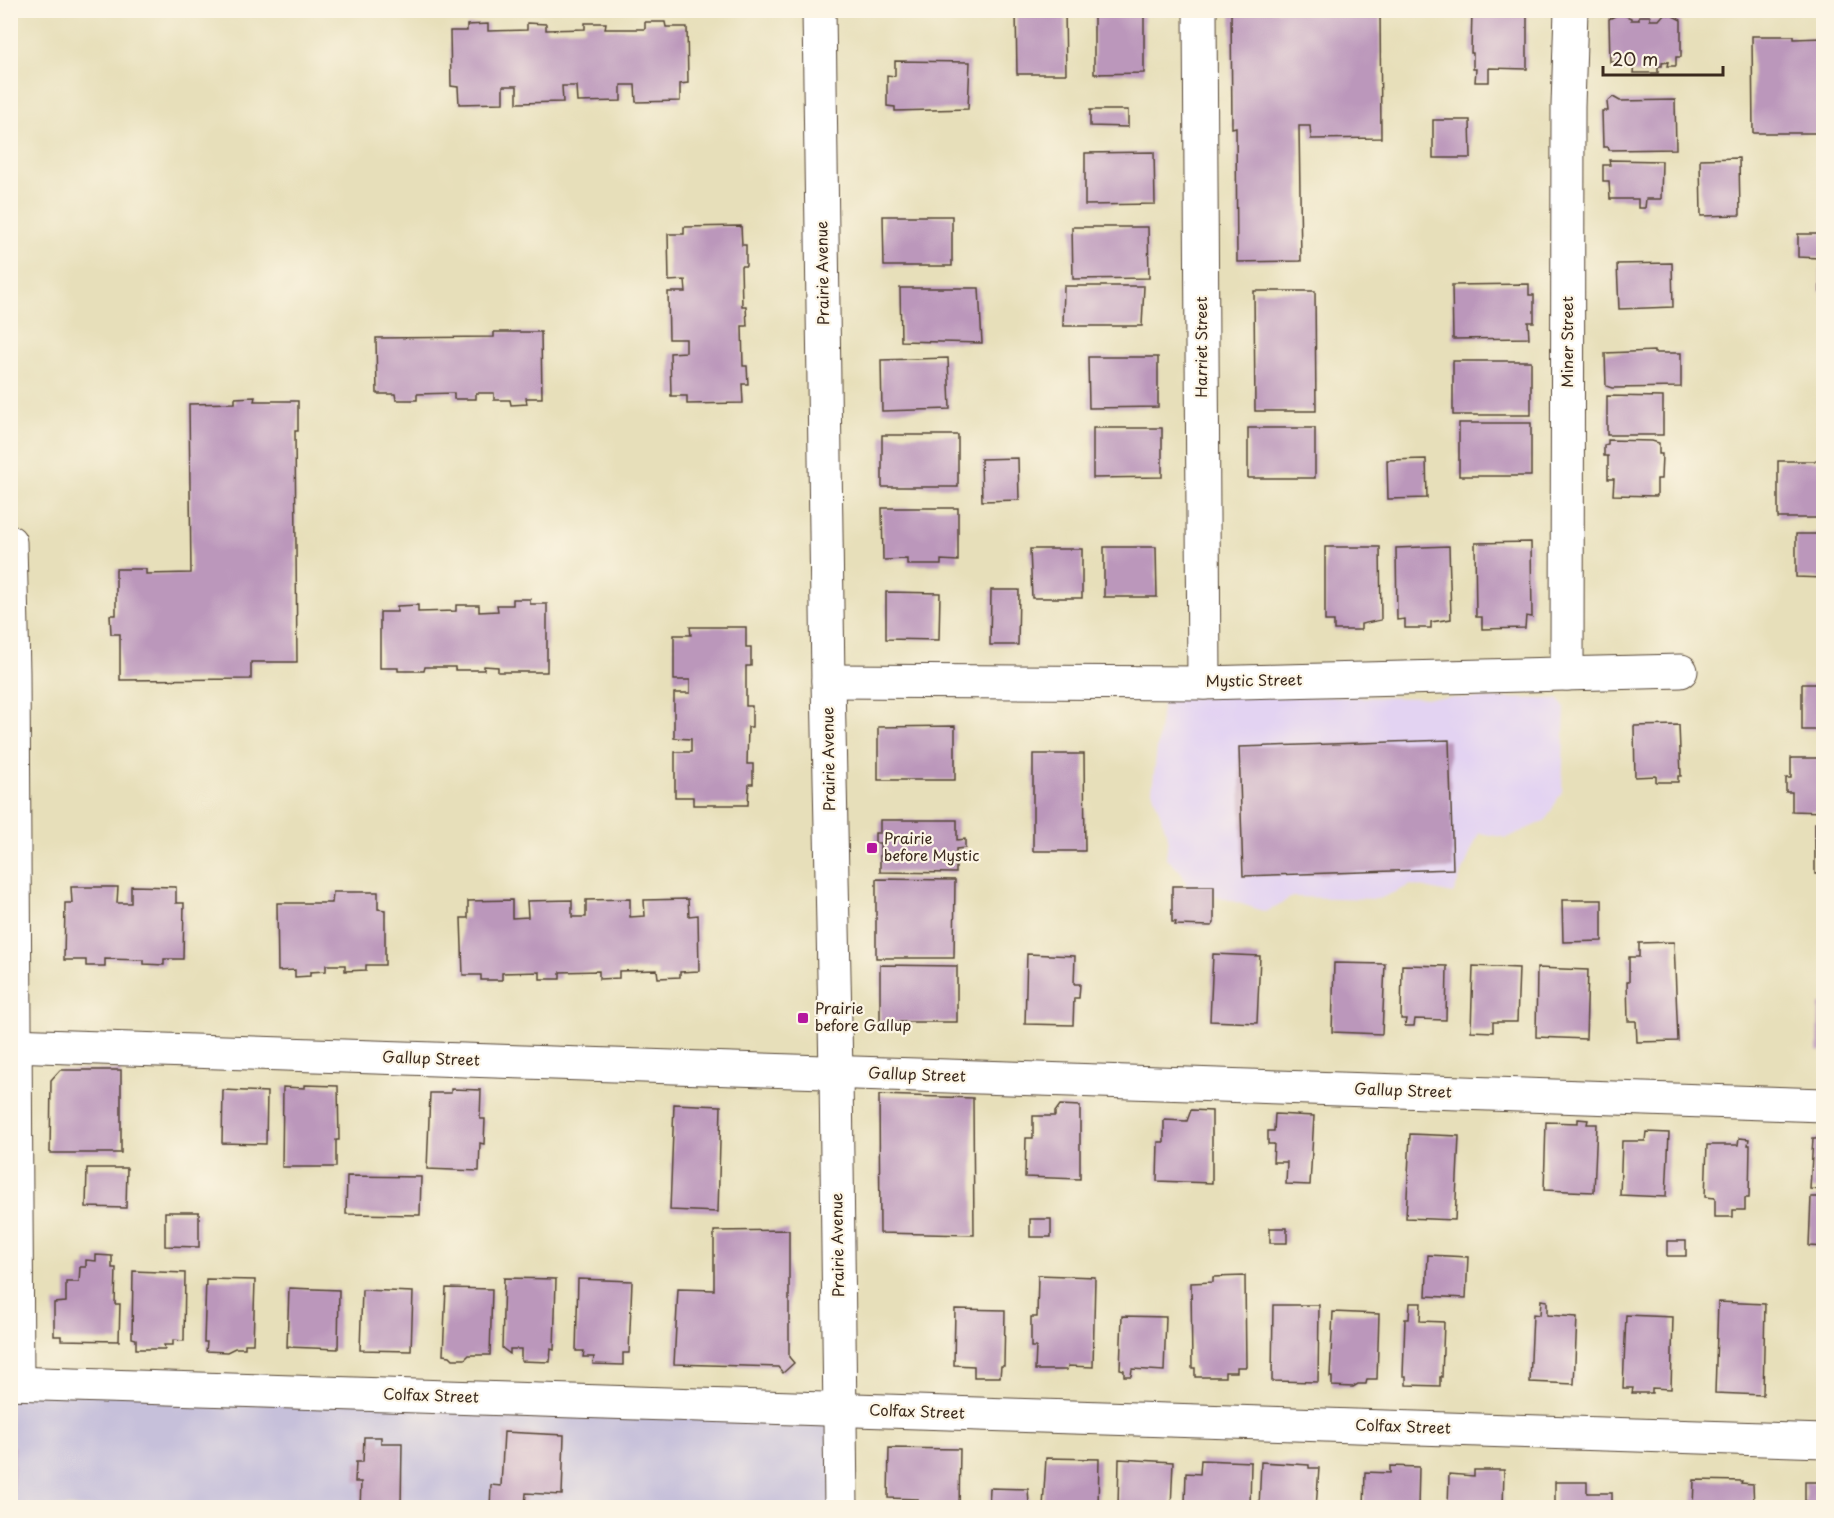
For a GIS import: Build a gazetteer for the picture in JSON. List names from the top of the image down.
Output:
{
  "streets": {
    "street": [
      "Prairie Avenue",
      "Miner Street",
      "Harriet Street",
      "Mystic Street",
      "Gallup Street",
      "Colfax Street"
    ]
  },
  "crossings": [
    ["Prairie Avenue", "Mystic Street"],
    ["Prairie Avenue", "Gallup Street"],
    ["Prairie Avenue", "Colfax Street"],
    ["Miner Street", "Mystic Street"],
    ["Harriet Street", "Mystic Street"]
  ],
  "places": {
    "transit": ["Prairie before Mystic", "Prairie before Gallup"]
  },
  "scale_bar": "20 m"
}
